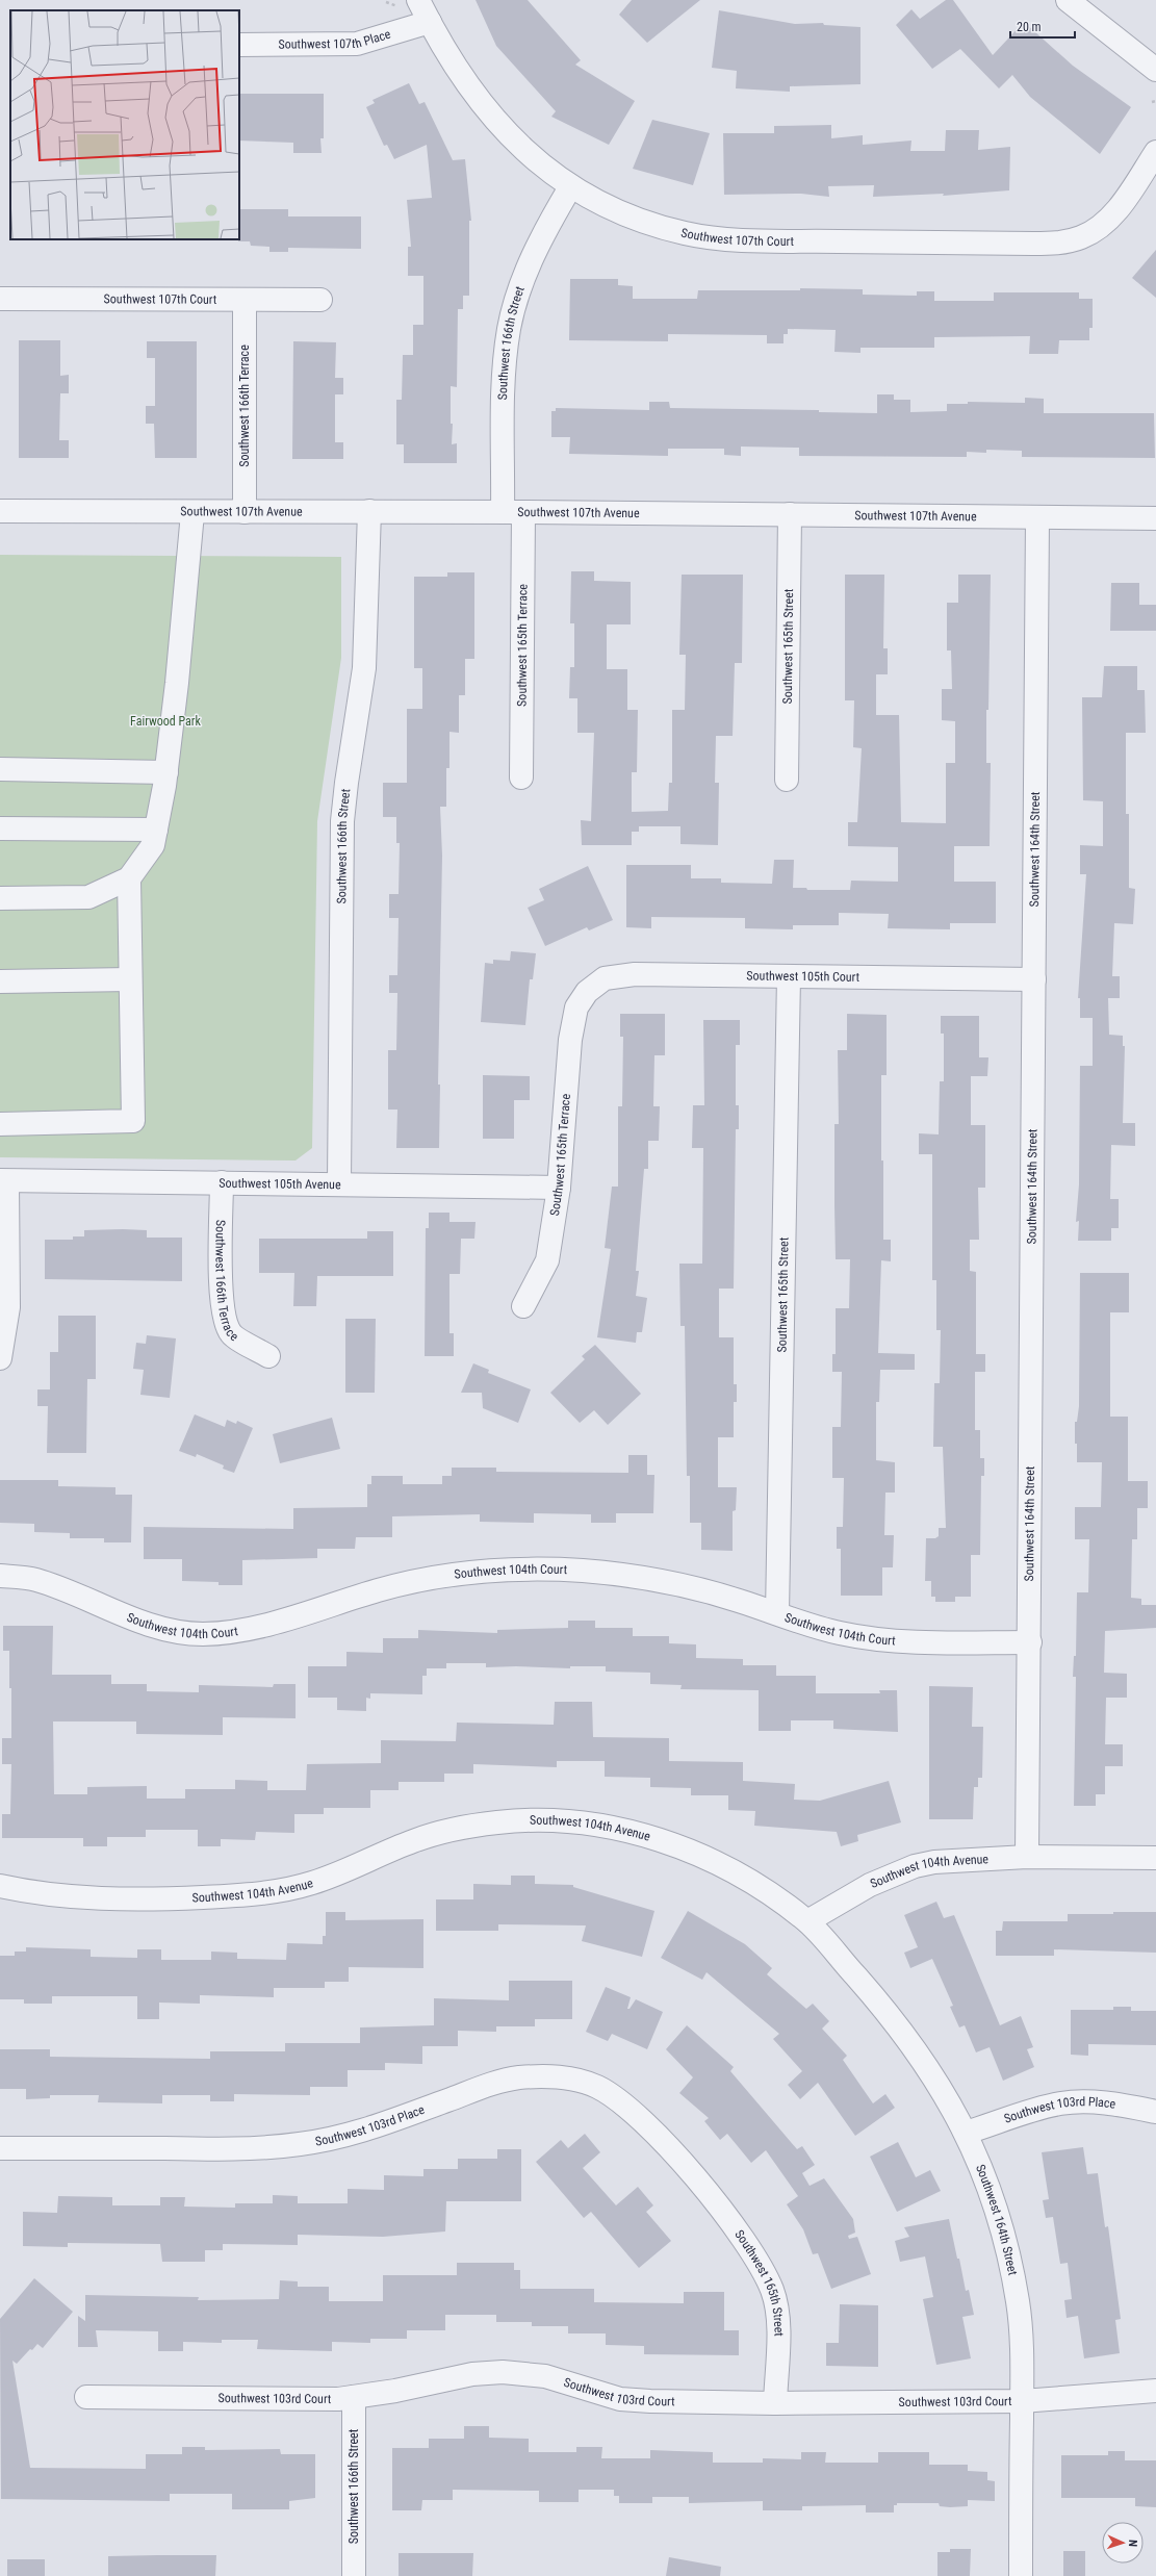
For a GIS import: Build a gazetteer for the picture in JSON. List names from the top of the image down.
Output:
{
  "streets": {
    "street": [
      "Southwest 107th Place",
      "Southwest 107th Court",
      "Southwest 166th Street",
      "Southwest 166th Terrace",
      "Southwest 107th Avenue",
      "Southwest 165th Terrace",
      "Southwest 165th Street",
      "Southwest 164th Street",
      "Southwest 105th Court",
      "Southwest 105th Avenue",
      "Southwest 104th Court",
      "Southwest 104th Avenue",
      "Southwest 103rd Place",
      "Southwest 103rd Court"
    ]
  },
  "crossings": [
    ["Southwest 107th Place", "Southwest 107th Court"],
    ["Southwest 107th Court", "Southwest 166th Street"],
    ["Southwest 107th Court", "Southwest 166th Terrace"],
    ["Southwest 166th Street", "Southwest 107th Avenue"],
    ["Southwest 166th Street", "Southwest 165th Terrace"],
    ["Southwest 166th Street", "Southwest 105th Avenue"],
    ["Southwest 166th Street", "Southwest 103rd Court"],
    ["Southwest 166th Terrace", "Southwest 107th Avenue"],
    ["Southwest 166th Terrace", "Southwest 105th Avenue"],
    ["Southwest 107th Avenue", "Southwest 165th Terrace"],
    ["Southwest 107th Avenue", "Southwest 165th Street"],
    ["Southwest 107th Avenue", "Southwest 164th Street"],
    ["Southwest 165th Terrace", "Southwest 105th Court"],
    ["Southwest 165th Terrace", "Southwest 105th Avenue"],
    ["Southwest 165th Street", "Southwest 105th Court"],
    ["Southwest 165th Street", "Southwest 104th Court"],
    ["Southwest 165th Street", "Southwest 103rd Place"],
    ["Southwest 165th Street", "Southwest 103rd Court"],
    ["Southwest 164th Street", "Southwest 105th Court"],
    ["Southwest 164th Street", "Southwest 104th Court"],
    ["Southwest 164th Street", "Southwest 104th Avenue"],
    ["Southwest 164th Street", "Southwest 103rd Place"],
    ["Southwest 164th Street", "Southwest 103rd Court"]
  ],
  "parks": ["Fairwood Park"],
  "scale_bar": "20 m",
  "north": "right"
}
